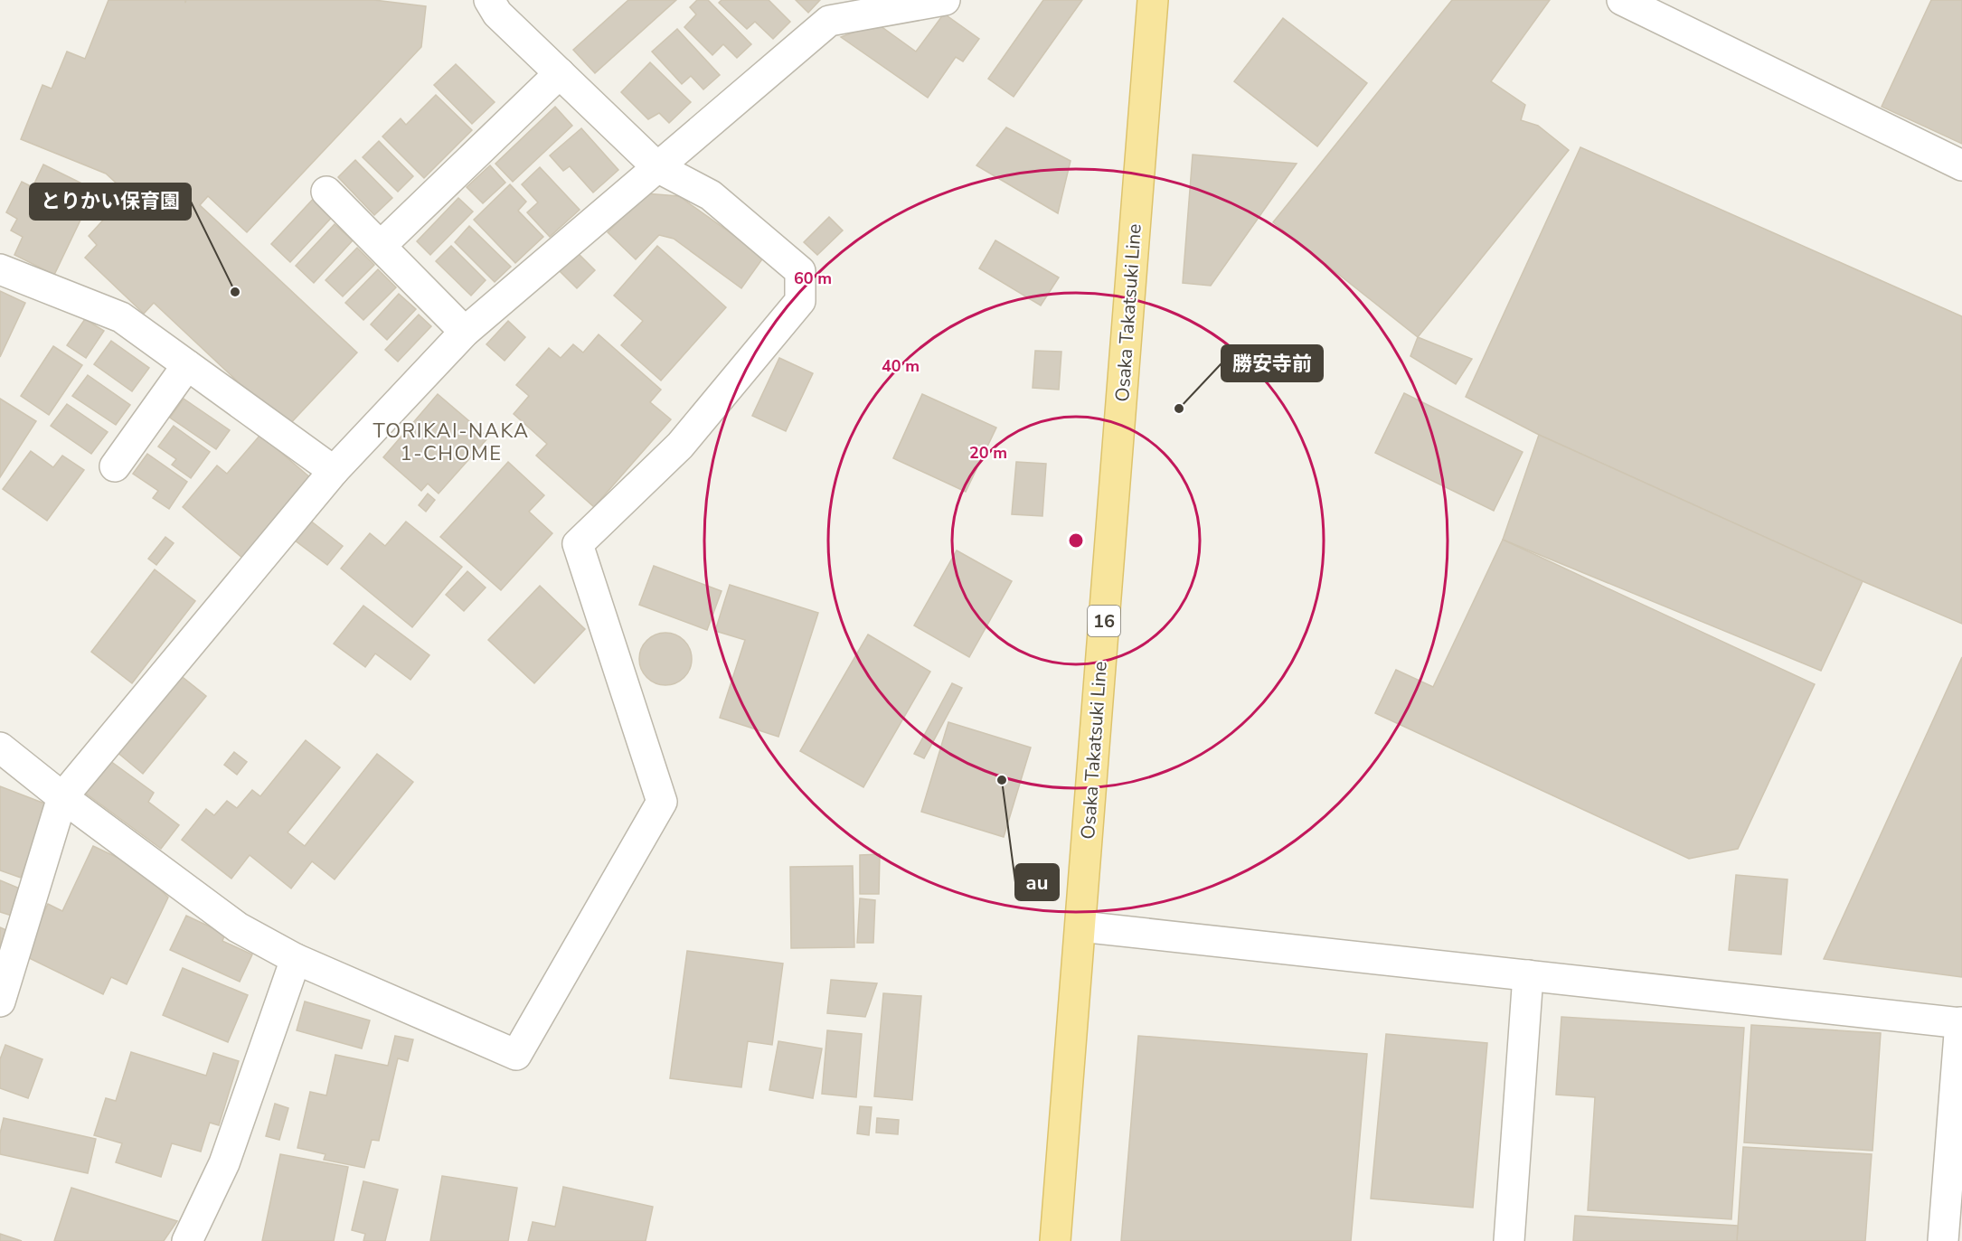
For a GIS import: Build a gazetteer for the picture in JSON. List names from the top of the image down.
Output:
{
  "streets": {
    "main road": ["Osaka Takatsuki Line", "16"]
  },
  "districts": ["TORIKAI-NAKA 1-CHOME"],
  "places": ["とりかい保育園", "勝安寺前", "au"],
  "rings": ["60 m", "40 m", "20 m"]
}
